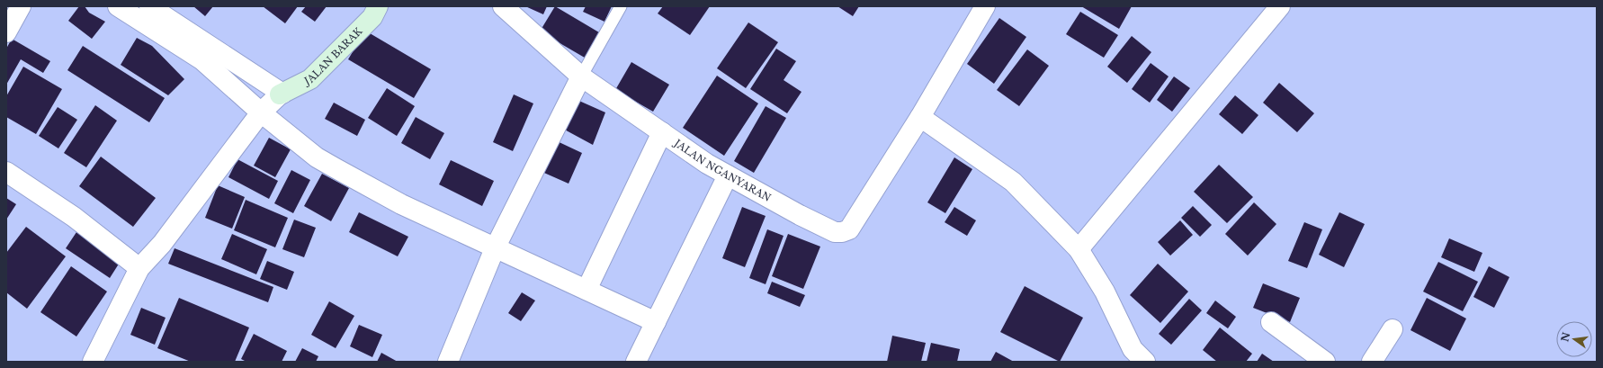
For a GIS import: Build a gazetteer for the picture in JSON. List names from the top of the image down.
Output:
{
  "streets": {
    "street": ["JALAN BARAK", "JALAN NGANYARAN"]
  },
  "north": "left"
}
